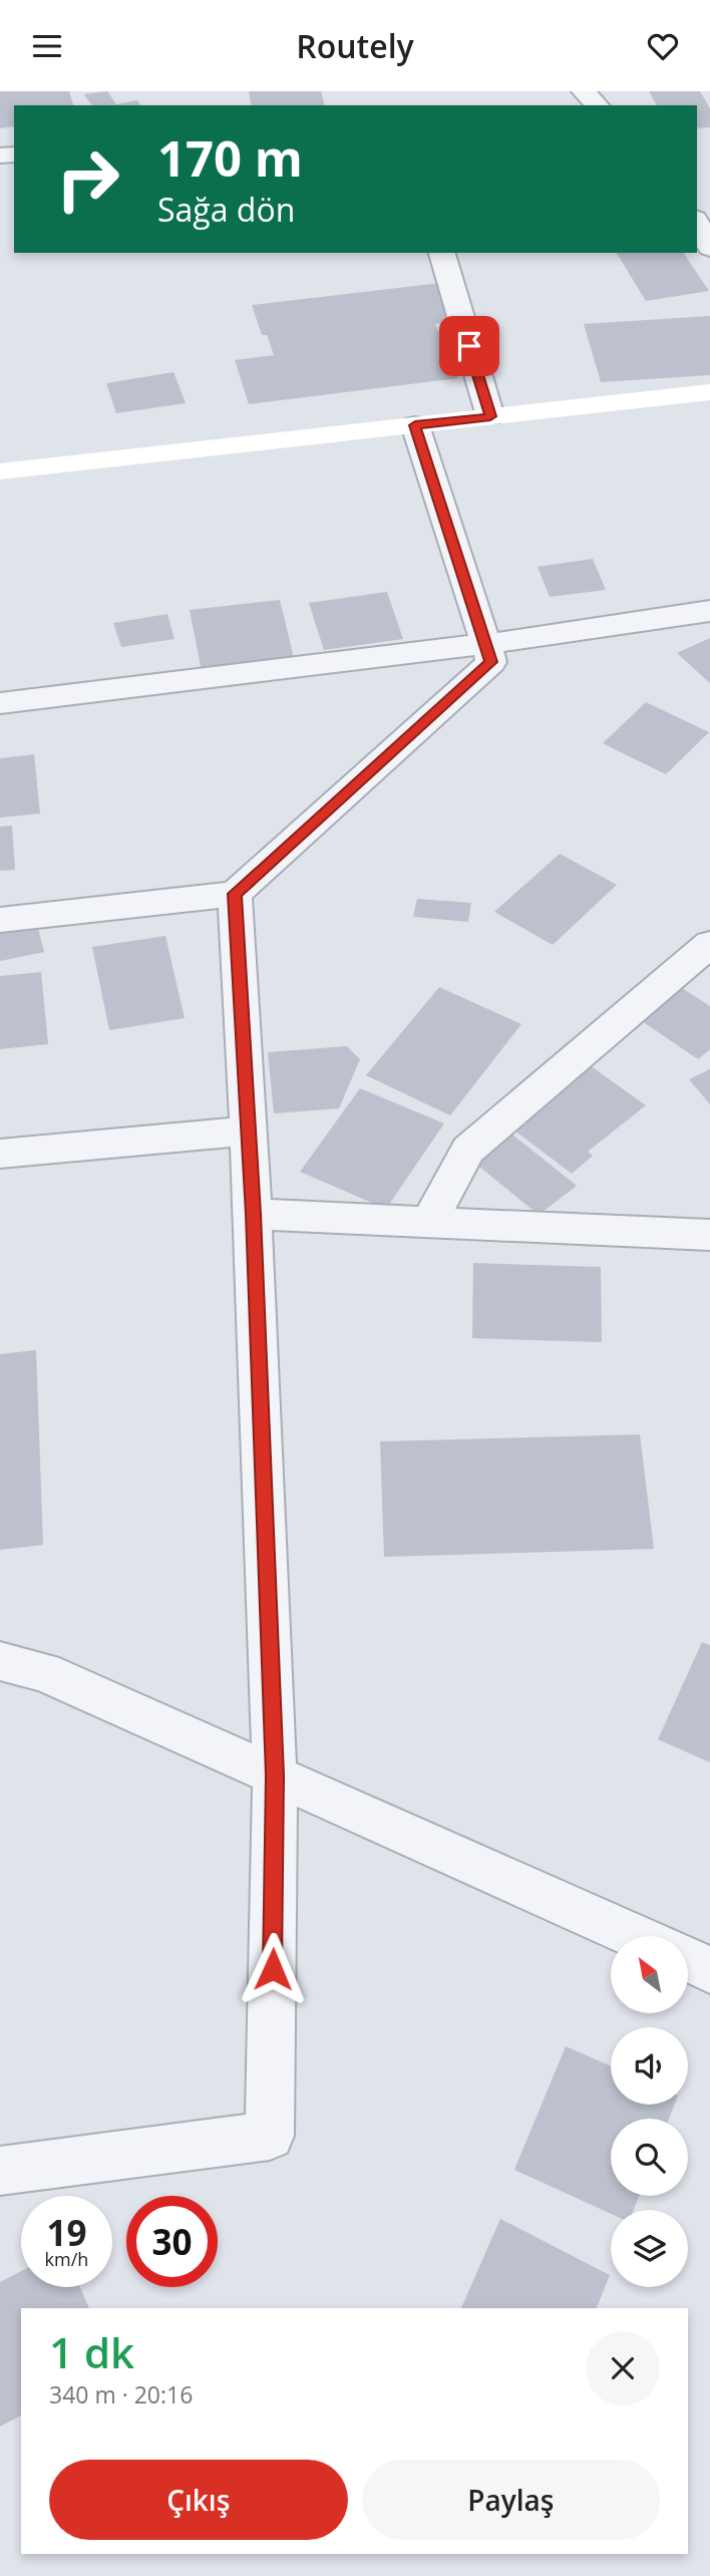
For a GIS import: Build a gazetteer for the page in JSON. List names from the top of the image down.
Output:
{
  "north": "top left",
  "page": {
    "header": "Routely",
    "turn": ["170 m", "Sağa dön"],
    "speed": "19 km/h",
    "limit": "30",
    "heading": ["1 dk", "340 m · 20:16"],
    "buttons": ["Çıkış", "Paylaş"]
  }
}
